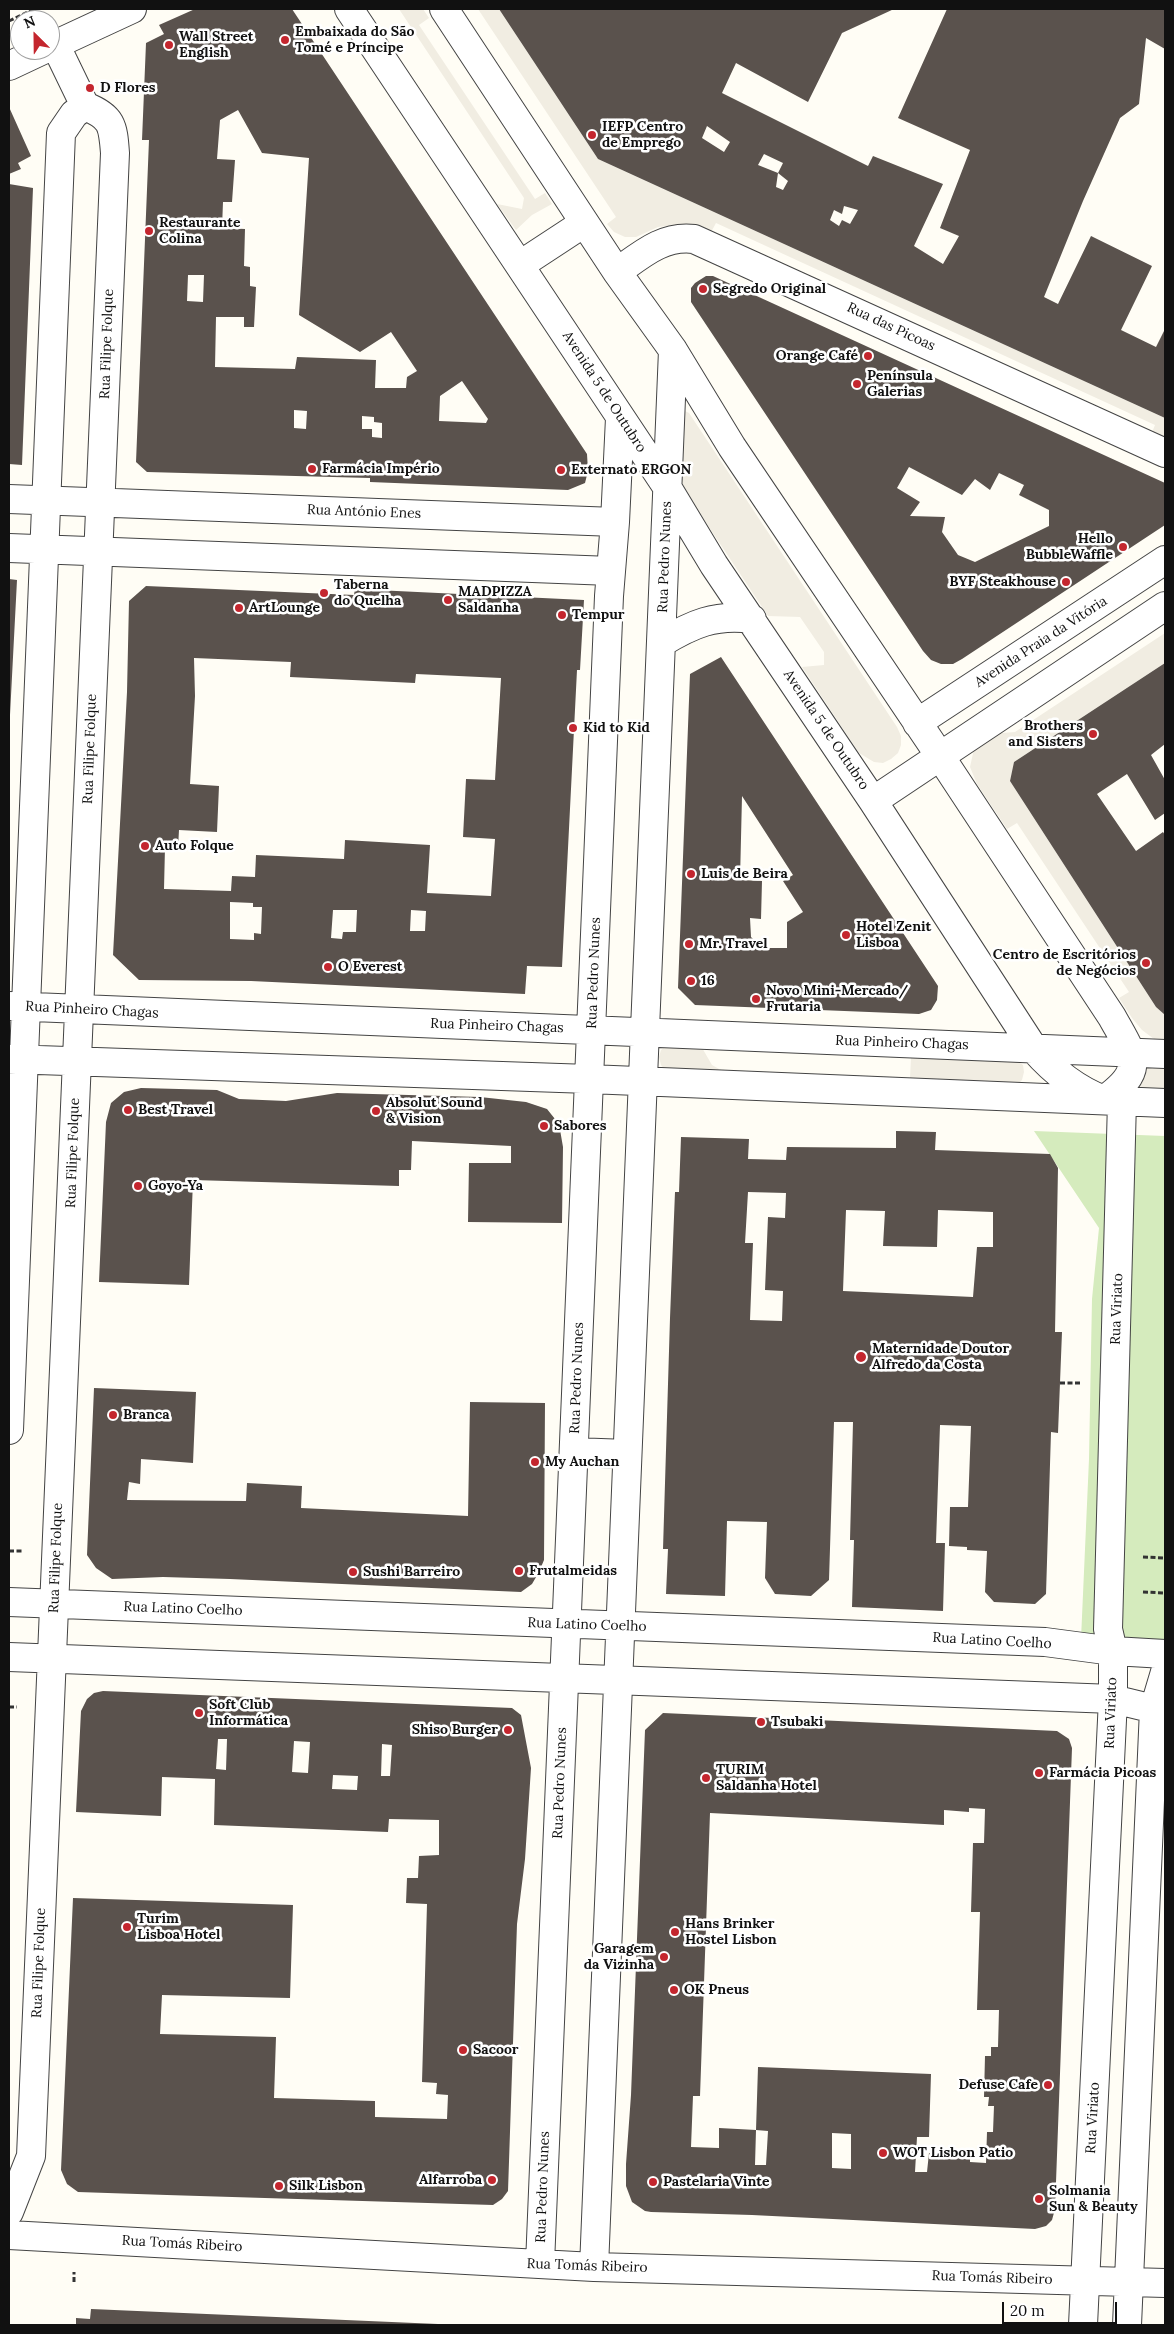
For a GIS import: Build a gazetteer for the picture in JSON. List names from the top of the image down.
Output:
{
  "streets": {
    "street": [
      "Rua das Picoas",
      "Rua Filipe Folque",
      "Avenida 5 de Outubro",
      "Rua António Enes",
      "Rua Pedro Nunes",
      "Avenida Praia da Vitória",
      "Rua Pinheiro Chagas",
      "Rua Viriato",
      "Rua Latino Coelho",
      "Rua Tomás Ribeiro"
    ]
  },
  "crossings": [
    ["Rua Filipe Folque", "Rua António Enes"],
    ["Rua Filipe Folque", "Rua Pinheiro Chagas"],
    ["Rua Filipe Folque", "Rua Latino Coelho"],
    ["Avenida 5 de Outubro", "Rua Pedro Nunes"],
    ["Avenida 5 de Outubro", "Rua Pinheiro Chagas"],
    ["Avenida 5 de Outubro", "Rua Viriato"],
    ["Rua António Enes", "Rua Pedro Nunes"],
    ["Rua Pedro Nunes", "Rua Pinheiro Chagas"],
    ["Rua Pedro Nunes", "Rua Latino Coelho"],
    ["Rua Pedro Nunes", "Rua Tomás Ribeiro"],
    ["Rua Viriato", "Rua Latino Coelho"],
    ["Rua Viriato", "Rua Tomás Ribeiro"]
  ],
  "places": [
    "Embaixada do São Tomé e Príncipe",
    "Wall Street English",
    "D Flores",
    "IEFP Centro de Emprego",
    "Restaurante Colina",
    "Segredo Original",
    "Orange Café",
    "Península Galerias",
    "Farmácia Império",
    "Externato ERGON",
    "Hello BubbleWaffle",
    "BYF Steakhouse",
    "Taberna do Quelha",
    "MADPIZZA Saldanha",
    "ArtLounge",
    "Tempur",
    "Kid to Kid",
    "Brothers and Sisters",
    "Auto Folque",
    "Luis de Beira",
    "Hotel Zenit Lisboa",
    "Mr. Travel",
    "Centro de Escritórios de Negócios",
    "O Everest",
    "16",
    "Novo Mini-Mercado/ Frutaria",
    "Best Travel",
    "Absolut Sound & Vision",
    "Sabores",
    "Goyo-Ya",
    "Maternidade Doutor Alfredo da Costa",
    "Branca",
    "My Auchan",
    "Frutalmeidas",
    "Sushi Barreiro",
    "Soft Club Informática",
    "Tsubaki",
    "Shiso Burger",
    "Farmácia Picoas",
    "TURIM Saldanha Hotel",
    "Turim Lisboa Hotel",
    "Hans Brinker Hostel Lisbon",
    "Garagem da Vizinha",
    "OK Pneus",
    "Sacoor",
    "Defuse Cafe",
    "WOT Lisbon Patio",
    "Alfarroba",
    "Pastelaria Vinte",
    "Silk Lisbon",
    "Solmania Sun & Beauty"
  ],
  "scale_bar": "20 m",
  "north": "top left"
}
